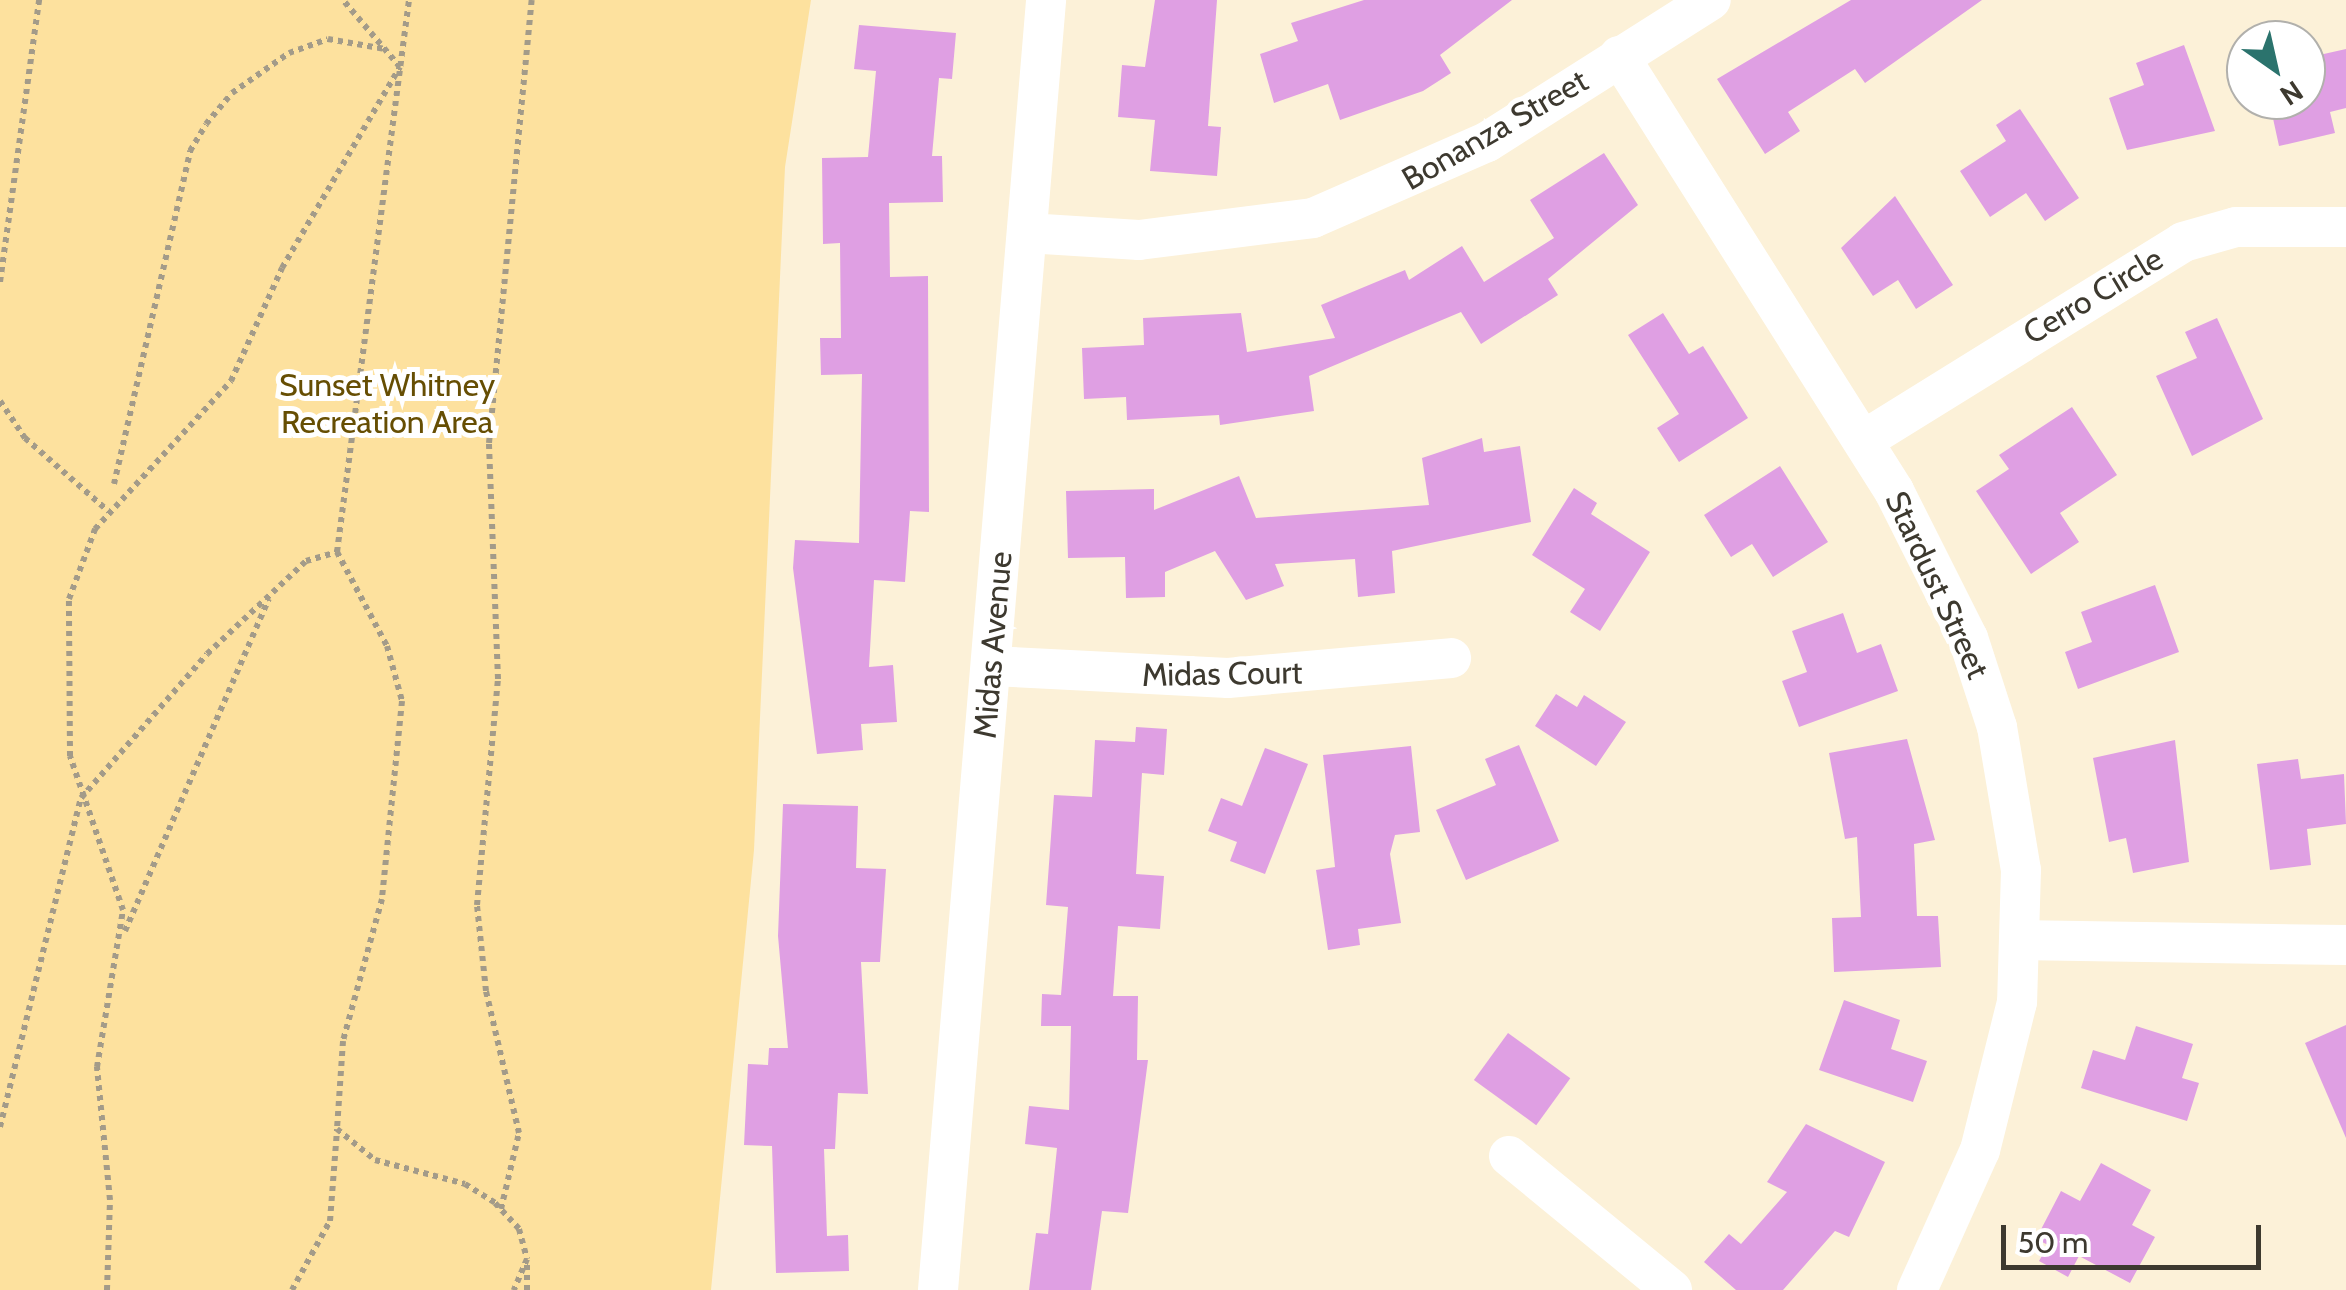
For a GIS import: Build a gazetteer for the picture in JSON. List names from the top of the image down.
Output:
{
  "streets": {
    "street": [
      "Bonanza Street",
      "Cerro Circle",
      "Stardust Street",
      "Midas Avenue",
      "Midas Court"
    ]
  },
  "crossings": [
    ["Bonanza Street", "Stardust Street"],
    ["Bonanza Street", "Midas Avenue"],
    ["Cerro Circle", "Stardust Street"],
    ["Midas Avenue", "Midas Court"]
  ],
  "parks": ["Sunset Whitney Recreation Area"],
  "scale_bar": "50 m",
  "north": "bottom right"
}
